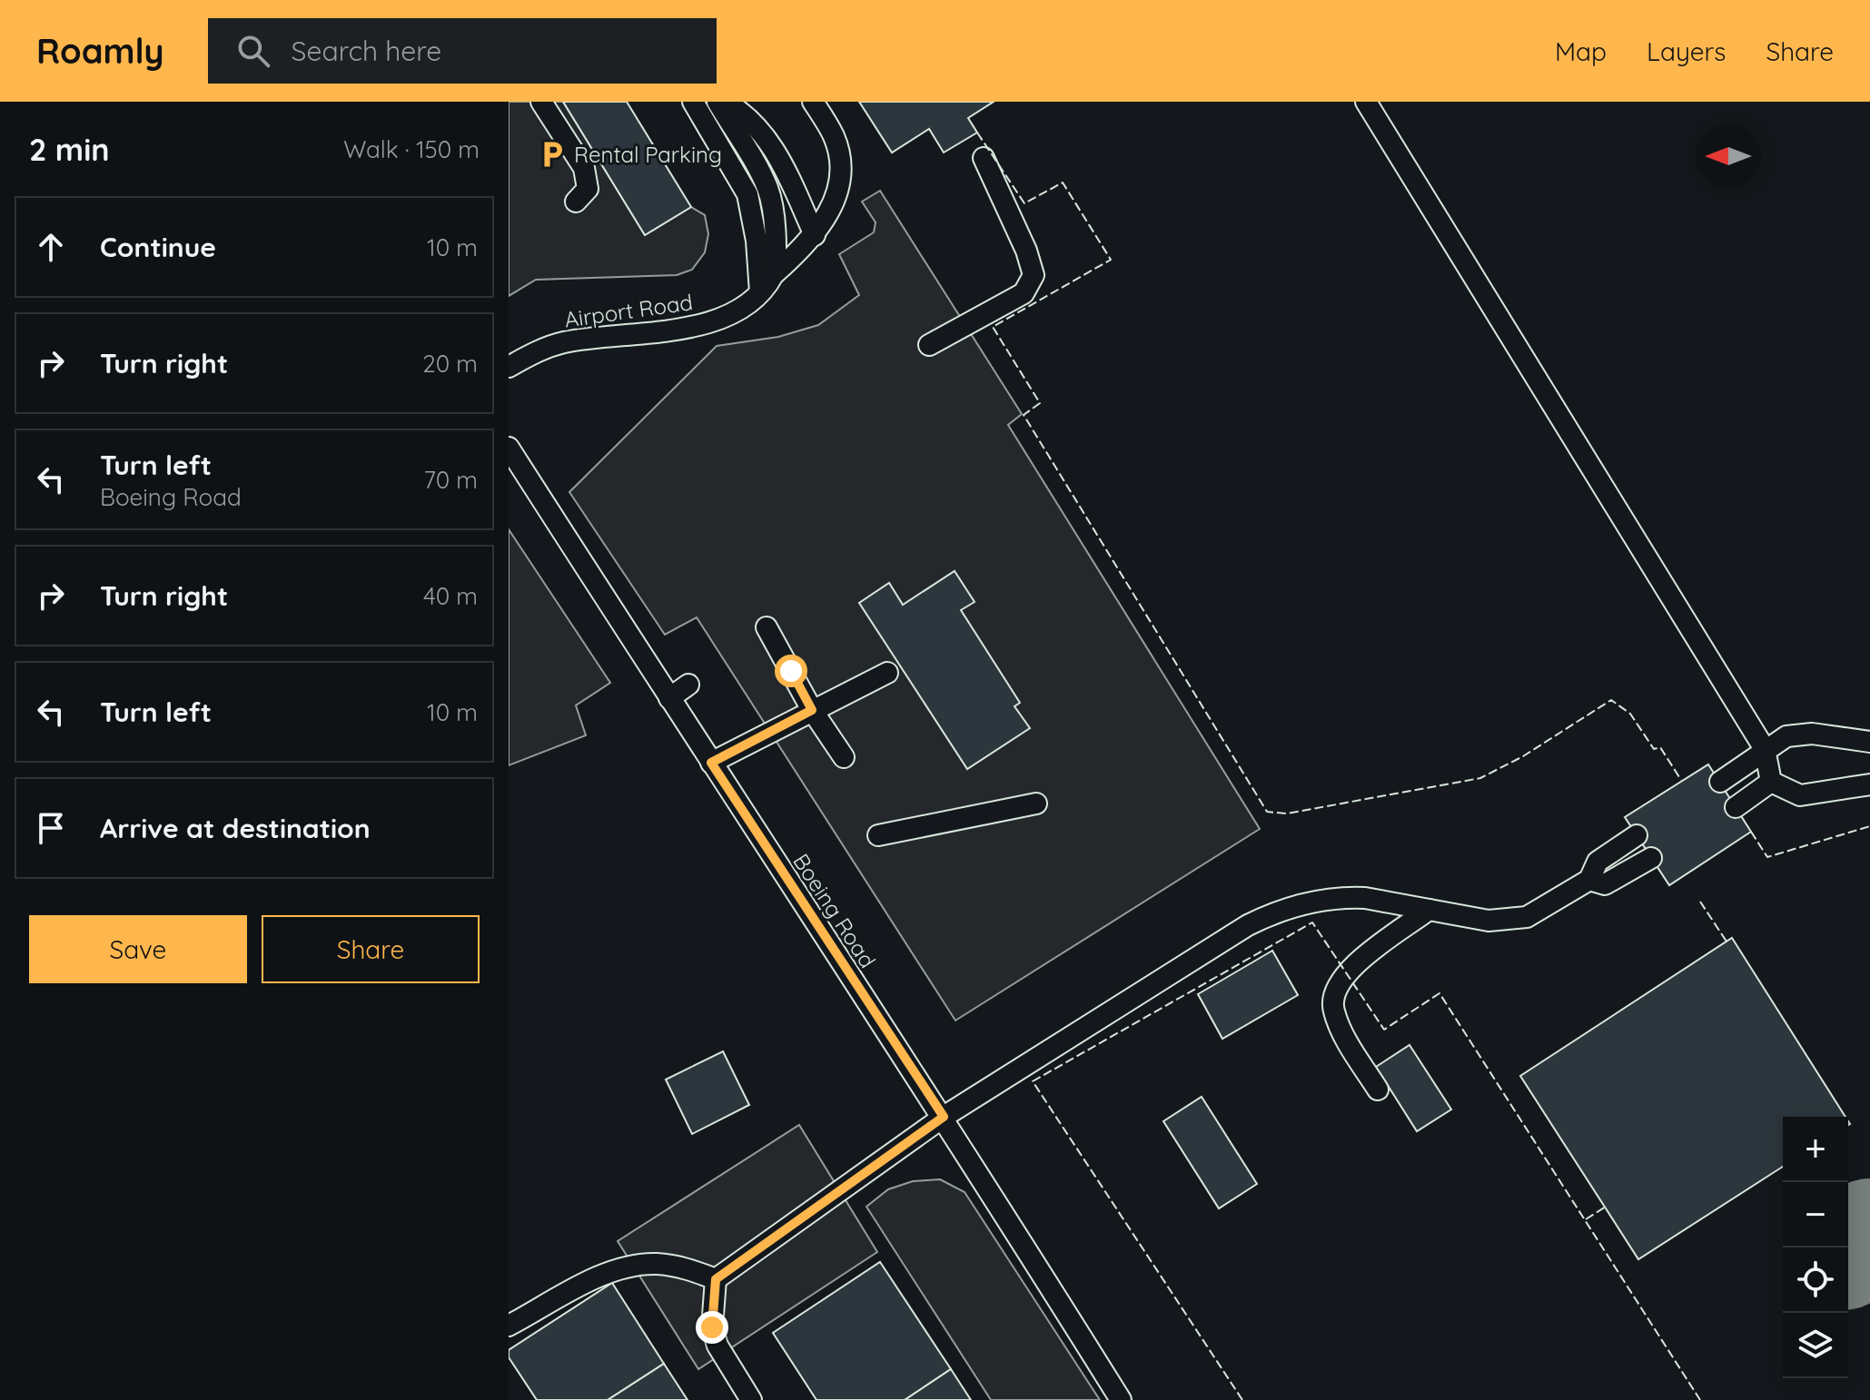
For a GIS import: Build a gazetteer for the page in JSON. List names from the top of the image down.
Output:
{
  "streets": {
    "lane": ["Airport Road", "Boeing Road"]
  },
  "places": {
    "parking": ["Rental Parking"]
  },
  "north": "left",
  "page": {
    "header": "Roamly",
    "search": "Search here",
    "nav": ["Map", "Layers", "Share"],
    "heading": ["2 min", "Walk · 150 m"],
    "list": [
      ["Continue", "10 m"],
      ["Turn right", "20 m"],
      ["Turn left", "Boeing Road", "70 m"],
      ["Turn right", "40 m"],
      ["Turn left", "10 m"],
      "Arrive at destination"
    ],
    "buttons": ["Save", "Share"],
    "map_buttons": ["+", "−"]
  }
}
